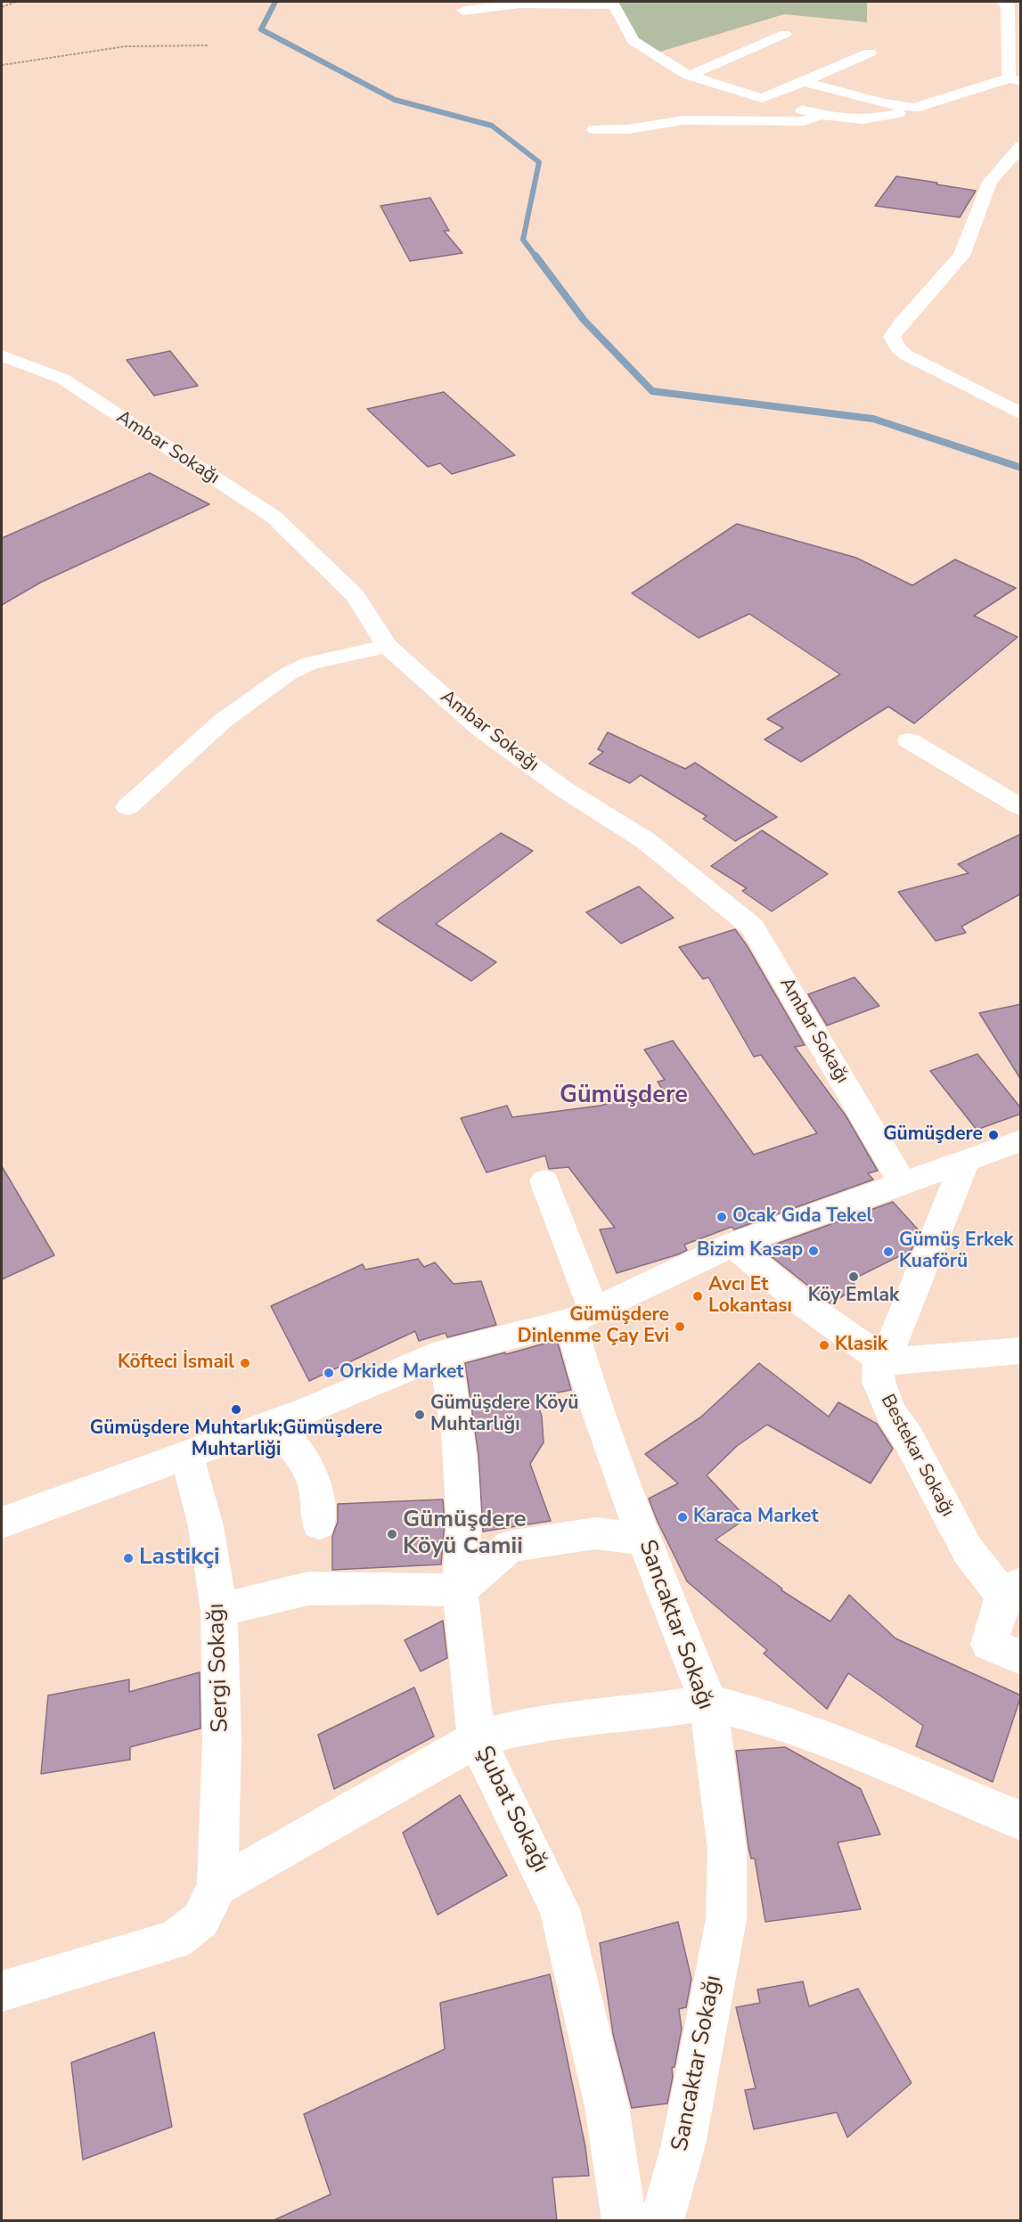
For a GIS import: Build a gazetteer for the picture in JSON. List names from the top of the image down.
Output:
{
  "streets": {
    "street": [
      "Ambar Sokağı",
      "Bestekar Sokağı",
      "Sancaktar Sokağı",
      "Sergi Sokağı",
      "Şubat Sokağı"
    ]
  },
  "districts": ["Gümüşdere"],
  "places": [
    "Gümüşdere",
    "Ocak Gıda Tekel",
    "Bizim Kasap",
    "Gümüş Erkek Kuaförü",
    "Köy Emlak",
    "Avcı Et Lokantası",
    "Gümüşdere Dinlenme Çay Evi",
    "Klasik",
    "Köfteci İsmail",
    "Orkide Market",
    "Gümüşdere Muhtarlık;Gümüşdere Muhtarliği",
    "Gümüşdere Köyü Muhtarlığı",
    "Karaca Market",
    "Gümüşdere Köyü Camii",
    "Lastikçi"
  ]
}
